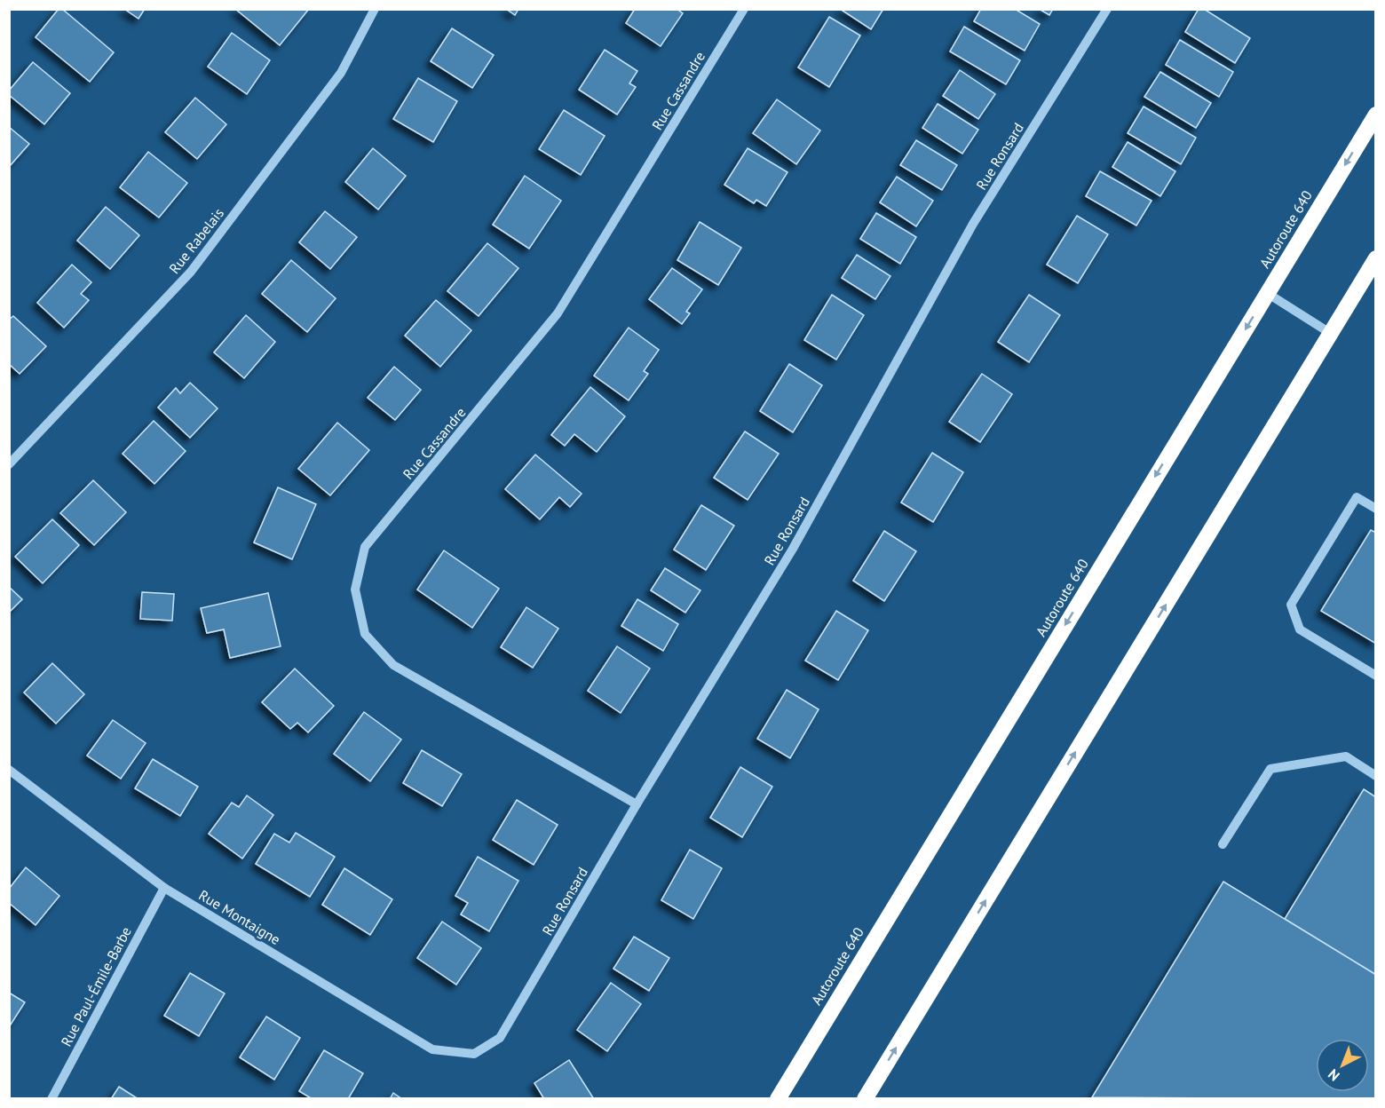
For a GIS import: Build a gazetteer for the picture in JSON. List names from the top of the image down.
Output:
{
  "streets": {
    "highway": ["Autoroute 640"],
    "street": [
      "Rue Cassandre",
      "Rue Ronsard",
      "Rue Rabelais",
      "Rue Montaigne",
      "Rue Paul-Émile-Barbe"
    ]
  },
  "crossings": [
    ["Rue Cassandre", "Rue Ronsard"],
    ["Rue Ronsard", "Rue Montaigne"],
    ["Rue Montaigne", "Rue Paul-Émile-Barbe"]
  ],
  "north": "bottom left"
}
